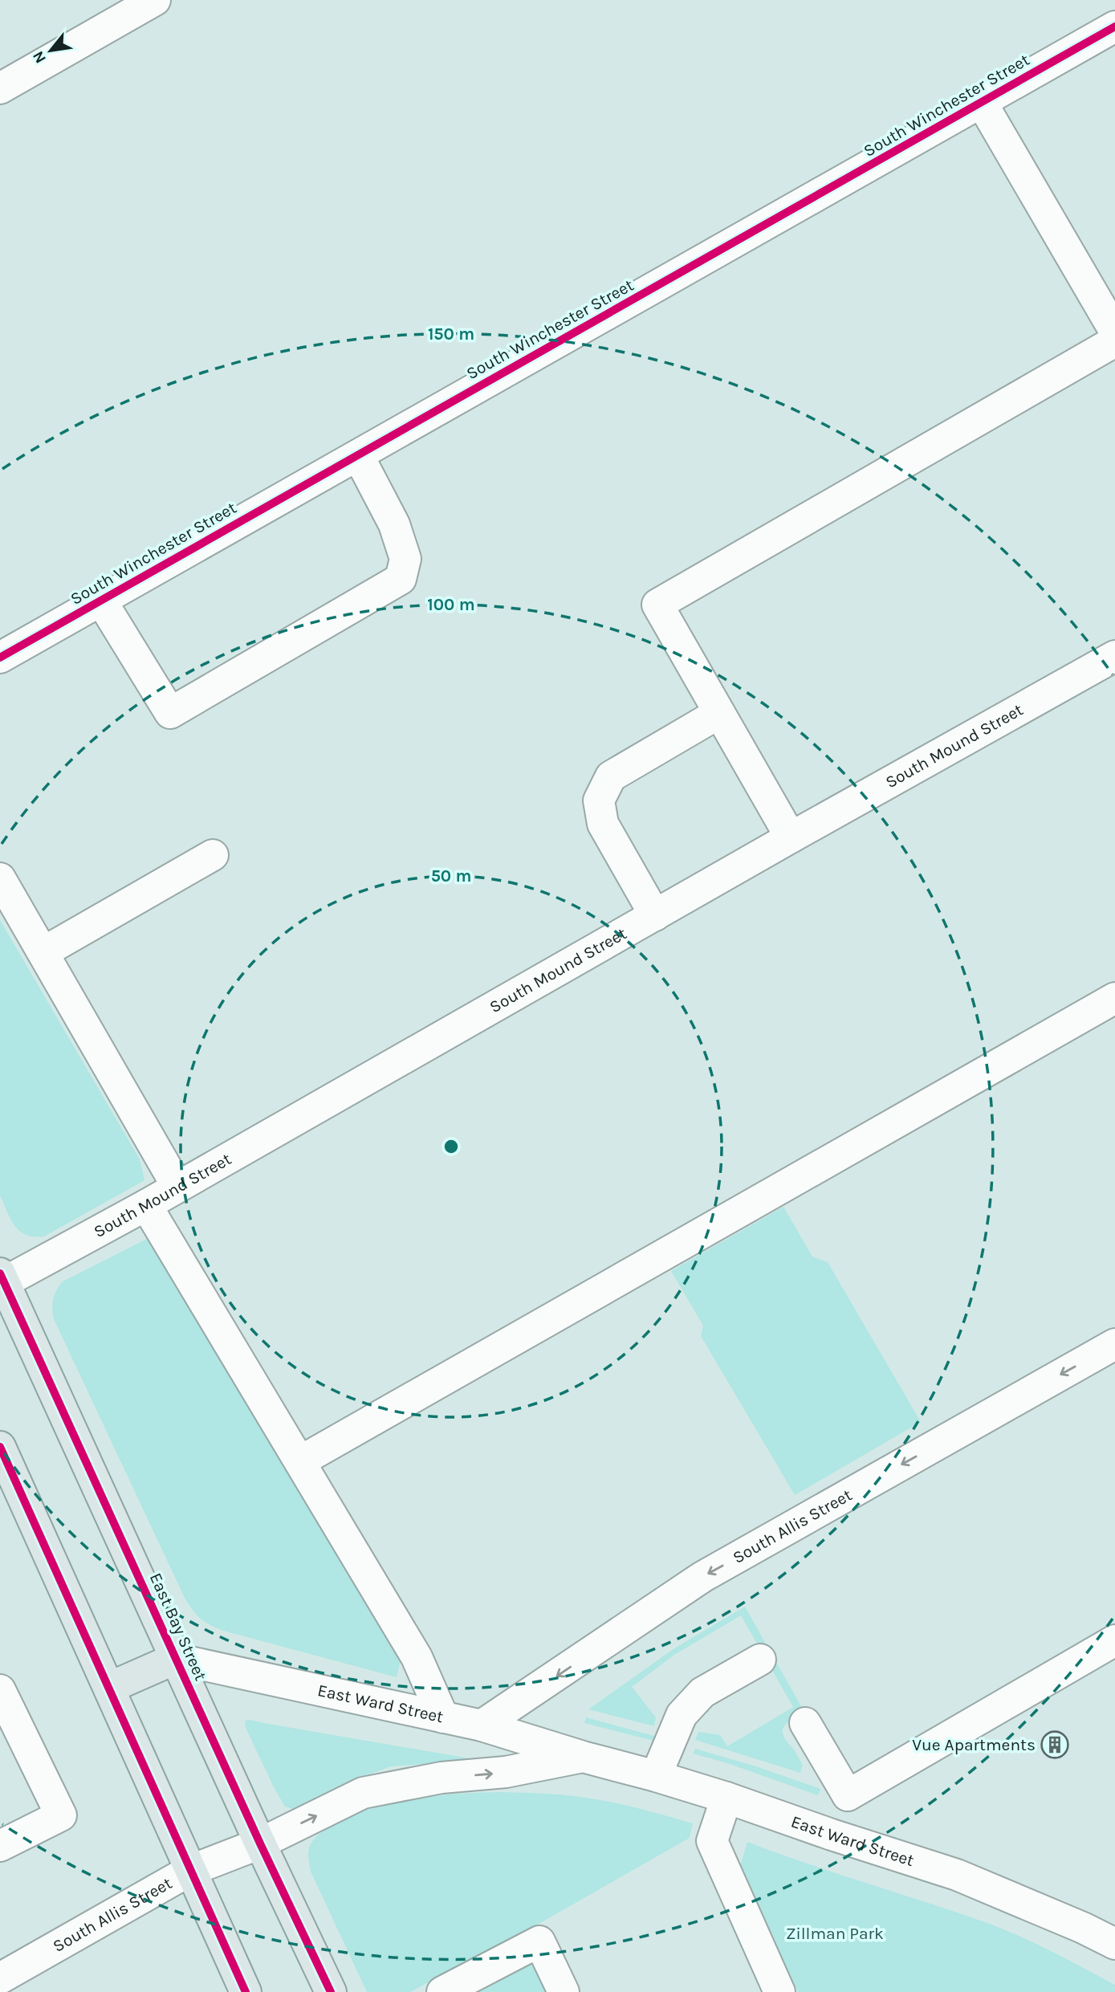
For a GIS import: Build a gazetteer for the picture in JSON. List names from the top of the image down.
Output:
{
  "streets": {
    "main road": ["East Bay Street"],
    "street": [
      "South Winchester Street",
      "South Mound Street",
      "South Allis Street",
      "East Ward Street"
    ]
  },
  "crossings": [
    ["South Mound Street", "East Bay Street"],
    ["South Allis Street", "East Bay Street"],
    ["South Allis Street", "East Ward Street"],
    ["East Bay Street", "East Ward Street"]
  ],
  "parks": ["Zillman Park"],
  "places": {
    "building": ["Vue Apartments"]
  },
  "north": "bottom left",
  "rings": ["150 m", "100 m", "50 m"]
}
